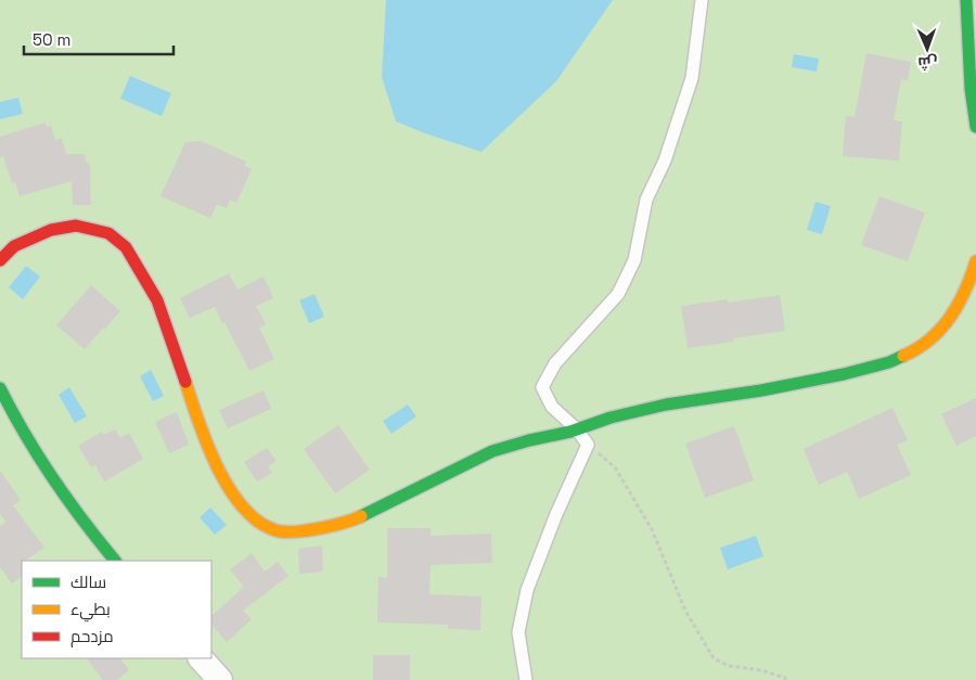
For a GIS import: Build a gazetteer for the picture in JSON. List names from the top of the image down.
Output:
{
  "legend": ["سالك", "بطيء", "مزدحم"],
  "scale_bar": "50 m",
  "north": "bottom"
}
